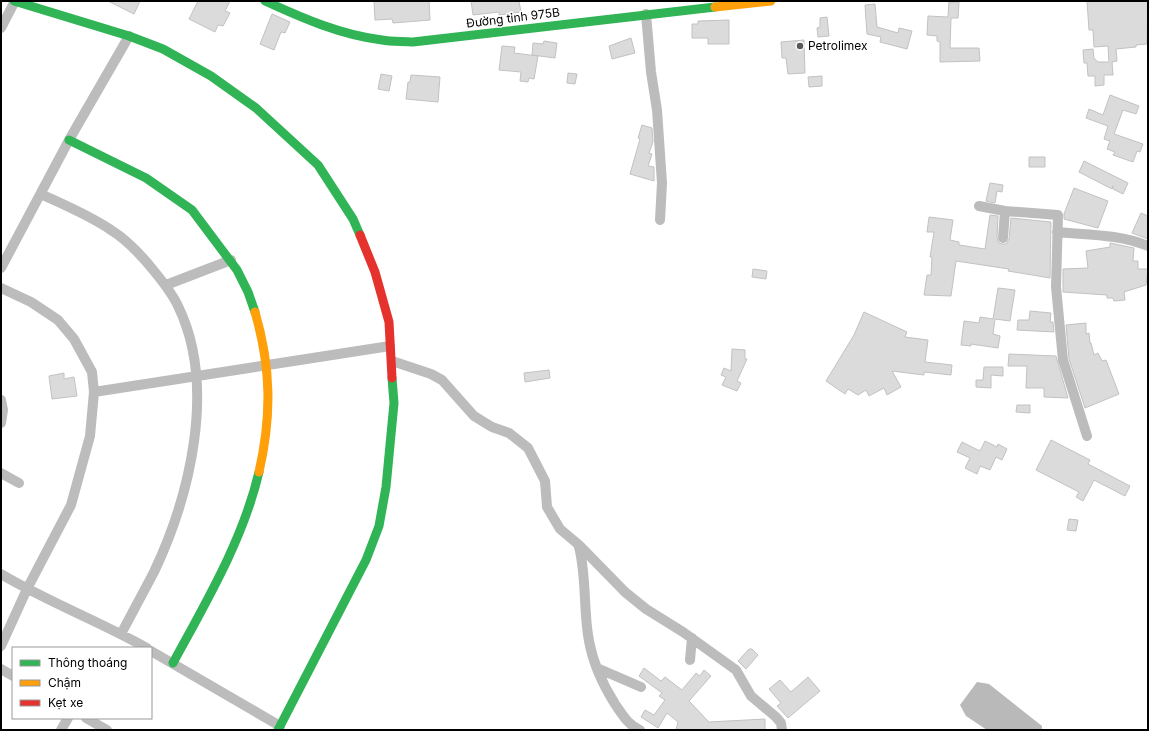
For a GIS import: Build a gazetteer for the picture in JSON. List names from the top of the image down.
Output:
{
  "streets": {
    "street": ["Đường tỉnh 975B"]
  },
  "places": ["Petrolimex"],
  "legend": ["Thông thoáng", "Chậm", "Kẹt xe"]
}
